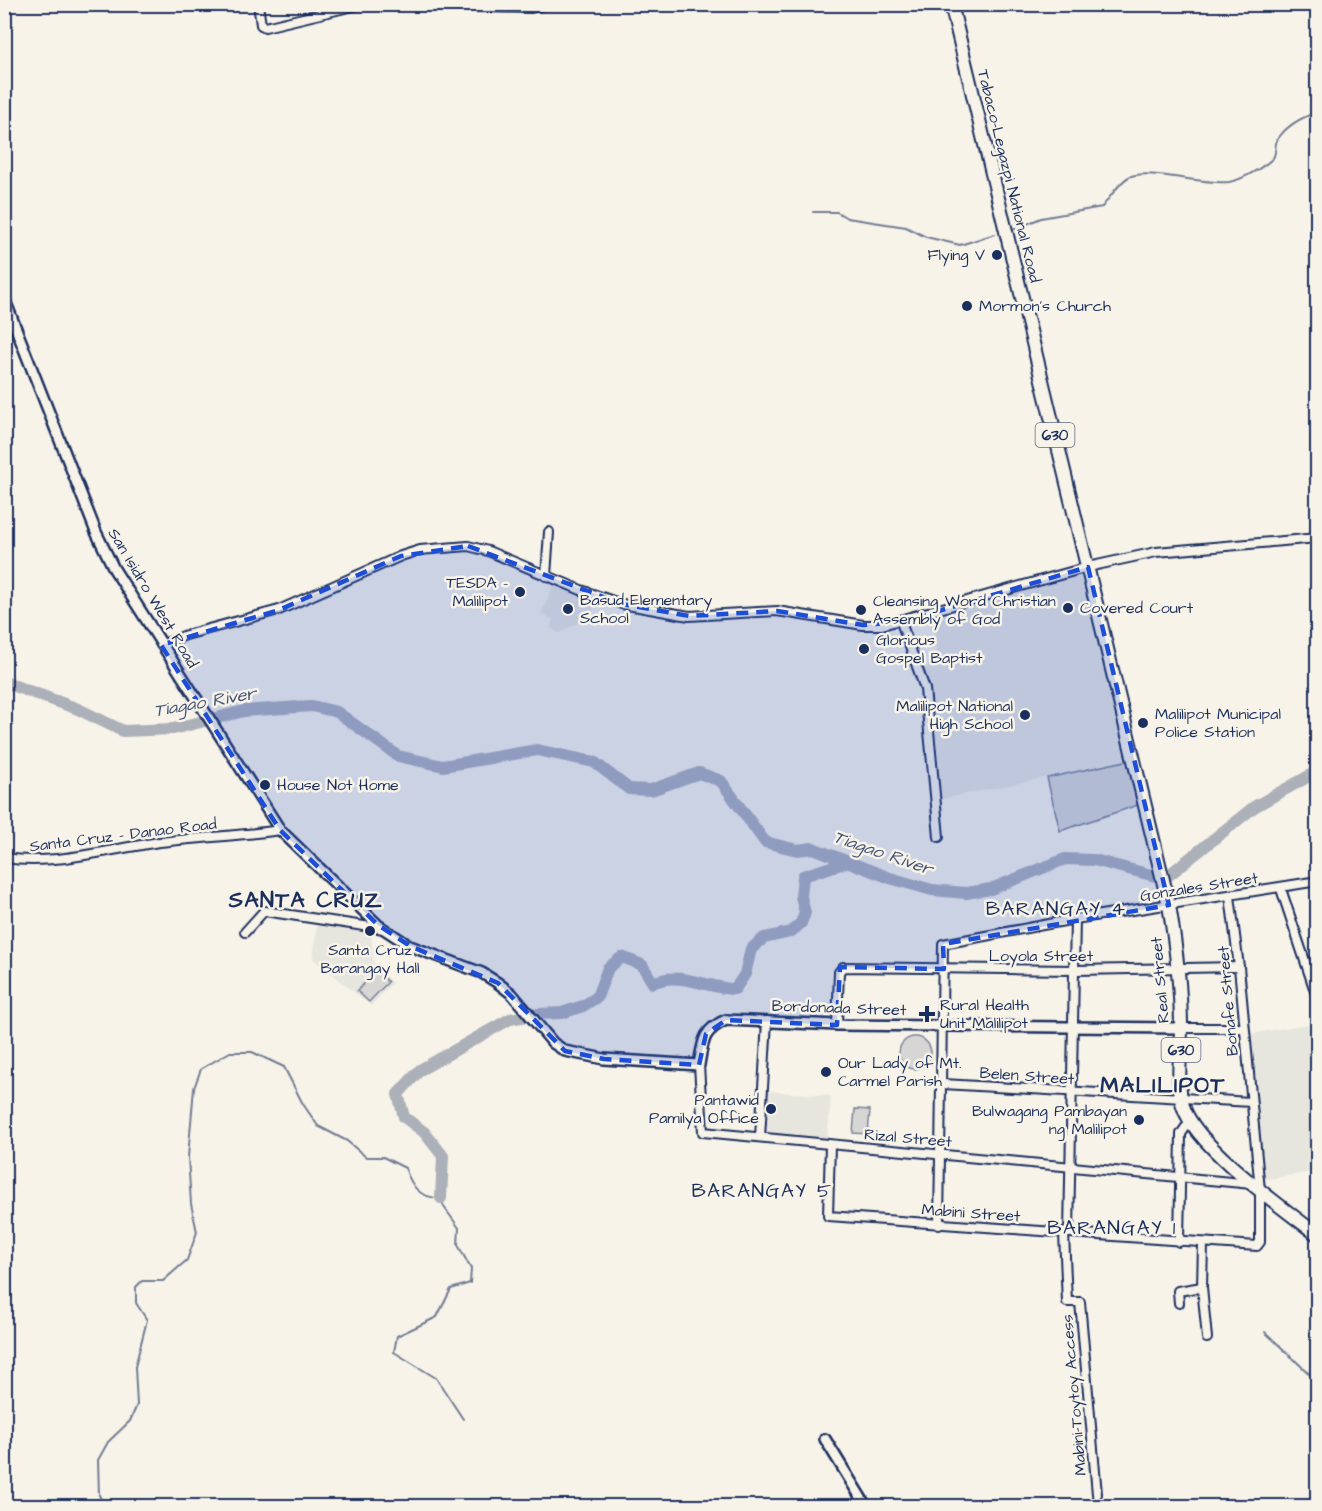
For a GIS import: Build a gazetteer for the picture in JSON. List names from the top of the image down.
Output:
{
  "streets": {
    "main road": ["Tabaco-Legazpi National Road", "630", "Real Street"],
    "street": [
      "San Isidro West Road",
      "Santa Cruz – Danao Road",
      "Gonzales Street",
      "Loyola Street",
      "Bonafe Street",
      "Bordonada Street",
      "Belen Street",
      "Rizal Street",
      "Mabini Street",
      "Mabini-Toytoy Access"
    ]
  },
  "crossings": [
    ["Tabaco-Legazpi National Road", "Real Street"],
    ["630", "Real Street"],
    ["630", "Bonafe Street"],
    ["630", "Rizal Street"],
    ["San Isidro West Road", "Santa Cruz – Danao Road"],
    ["San Isidro West Road", "Bordonada Street"],
    ["San Isidro West Road", "Rizal Street"],
    ["Gonzales Street", "Loyola Street"],
    ["Gonzales Street", "Real Street"],
    ["Gonzales Street", "Bonafe Street"],
    ["Loyola Street", "Real Street"],
    ["Loyola Street", "Bonafe Street"],
    ["Loyola Street", "Bordonada Street"],
    ["Real Street", "Bonafe Street"],
    ["Real Street", "Bordonada Street"],
    ["Real Street", "Belen Street"],
    ["Real Street", "Rizal Street"],
    ["Bonafe Street", "Belen Street"],
    ["Bonafe Street", "Rizal Street"],
    ["Bonafe Street", "Mabini Street"],
    ["Bordonada Street", "Rizal Street"],
    ["Rizal Street", "Mabini Street"],
    ["Mabini Street", "Mabini-Toytoy Access"]
  ],
  "districts": [
    "SANTA CRUZ",
    "BARANGAY 4",
    "MALILIPOT",
    "BARANGAY 5",
    "BARANGAY 1"
  ],
  "water": ["Tiagao River"],
  "places": {
    "other": [
      "Flying V",
      "Mormon's Church",
      "TESDA - Malilipot",
      "Covered Court",
      "Basud Elementary School",
      "Cleansing Word Christian Assembly of God",
      "Glorious Gospel Baptist",
      "Malilipot National High School",
      "Malilipot Municipal Police Station",
      "House Not Home",
      "Santa Cruz Barangay Hall",
      "Our Lady of Mt. Carmel Parish",
      "Pantawid Pamilya Office",
      "Bulwagang Pambayan ng Malilipot"
    ],
    "health": ["Rural Health Unit Malilipot"]
  }
}
